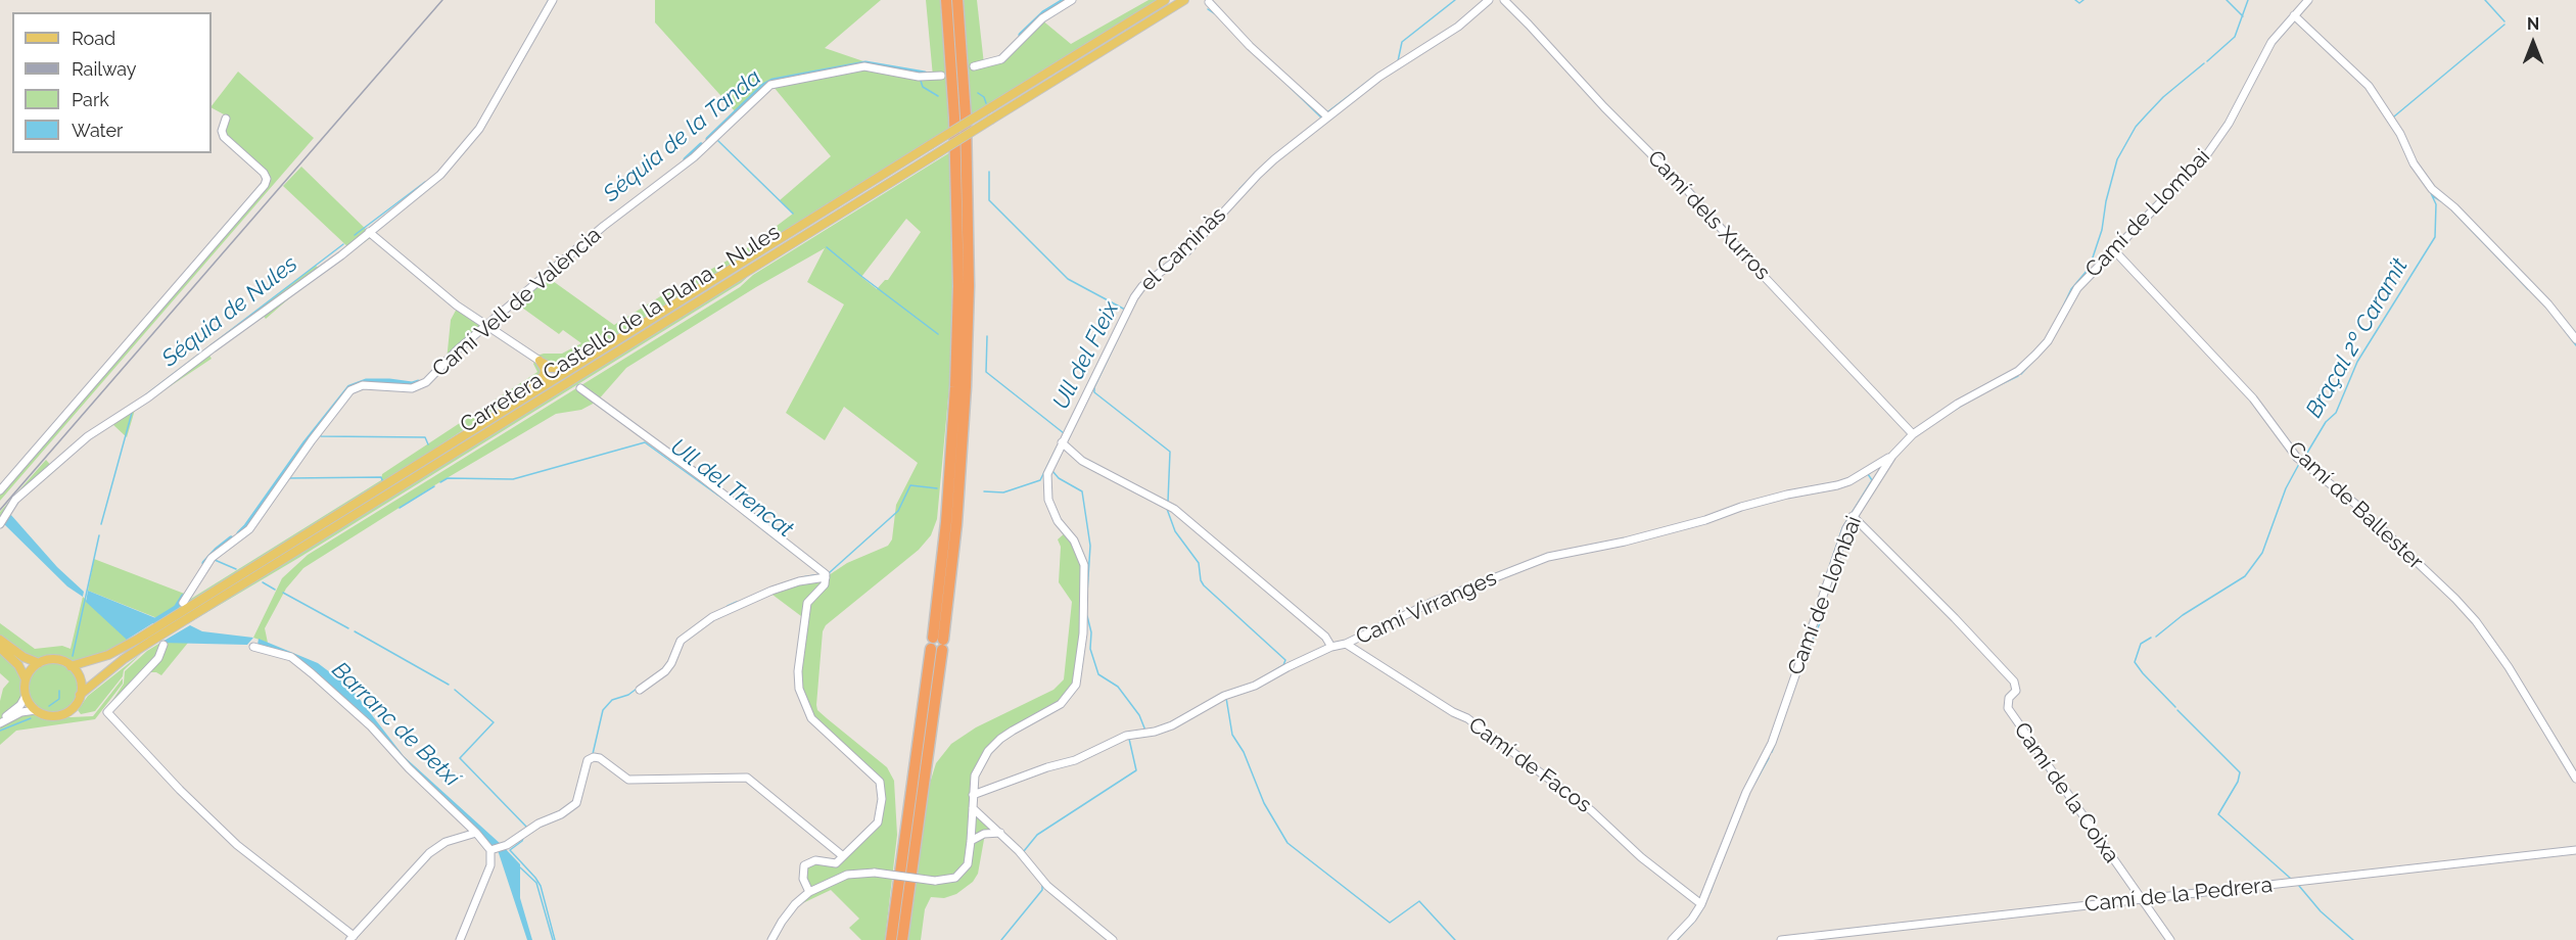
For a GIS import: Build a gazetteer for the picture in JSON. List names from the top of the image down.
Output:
{
  "streets": {
    "main road": ["Carretera Castelló de la Plana - Nules"],
    "street": [
      "Camí de Llombai",
      "Camí dels Xurros",
      "el Caminàs",
      "Camí Vell de València",
      "Camí de Ballester",
      "Camí Virranges",
      "Camí de Facos",
      "Camí de la Coixa",
      "Camí de la Pedrera"
    ]
  },
  "crossings": [
    ["Camí de Llombai", "Camí dels Xurros"],
    ["Camí de Llombai", "Camí de Ballester"],
    ["Camí de Llombai", "Camí Virranges"],
    ["Camí de Llombai", "Camí de Facos"],
    ["Camí de Llombai", "Camí de la Coixa"],
    ["el Caminàs", "Camí Virranges"],
    ["Camí Virranges", "Camí de Facos"],
    ["Camí de la Coixa", "Camí de la Pedrera"]
  ],
  "water": [
    "Séquia de la Tanda",
    "Séquia de Nules",
    "Braçal 2º Caramit",
    "Ull del Fleix",
    "Ull del Trencat",
    "Barranc de Betxí"
  ],
  "legend": [
    "Road",
    "Railway",
    "Park",
    "Water"
  ],
  "north": "top"
}
